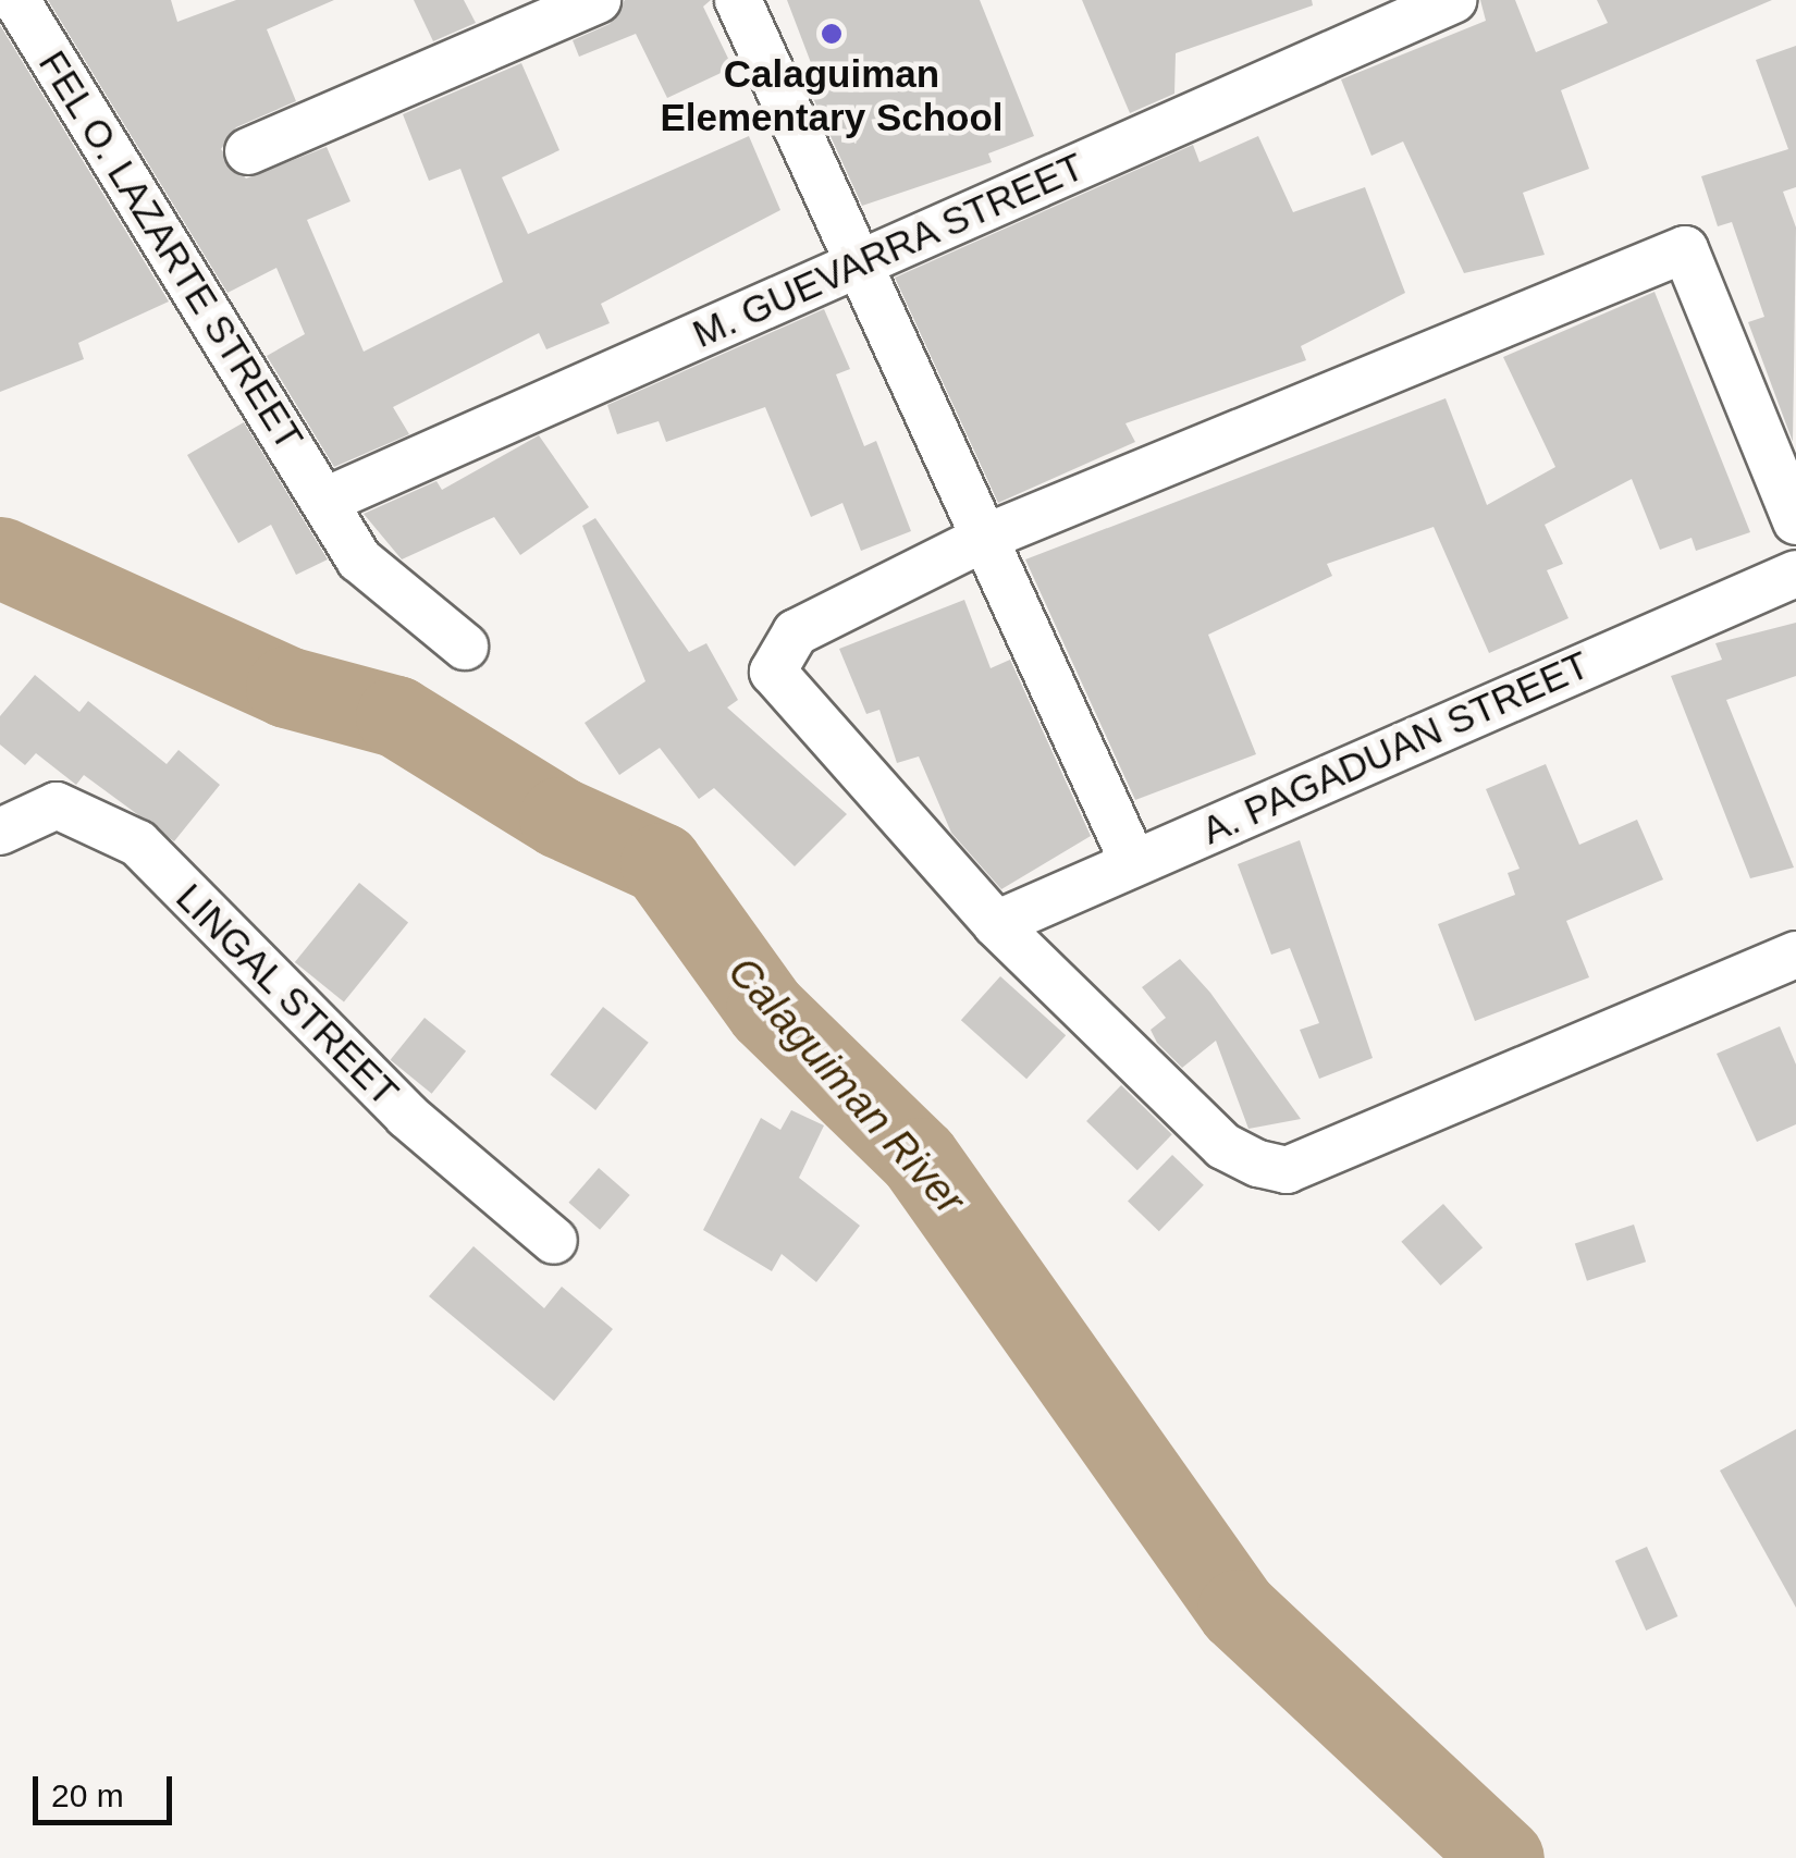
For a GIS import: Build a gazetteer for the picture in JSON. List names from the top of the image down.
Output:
{
  "streets": {
    "street": [
      "FEL O. LAZARTE STREET",
      "M. GUEVARRA STREET",
      "A. PAGADUAN STREET",
      "LINGAL STREET"
    ]
  },
  "crossings": [
    ["FEL O. LAZARTE STREET", "M. GUEVARRA STREET"]
  ],
  "water": ["Calaguiman River"],
  "places": ["Calaguiman Elementary School"],
  "scale_bar": "20 m"
}
